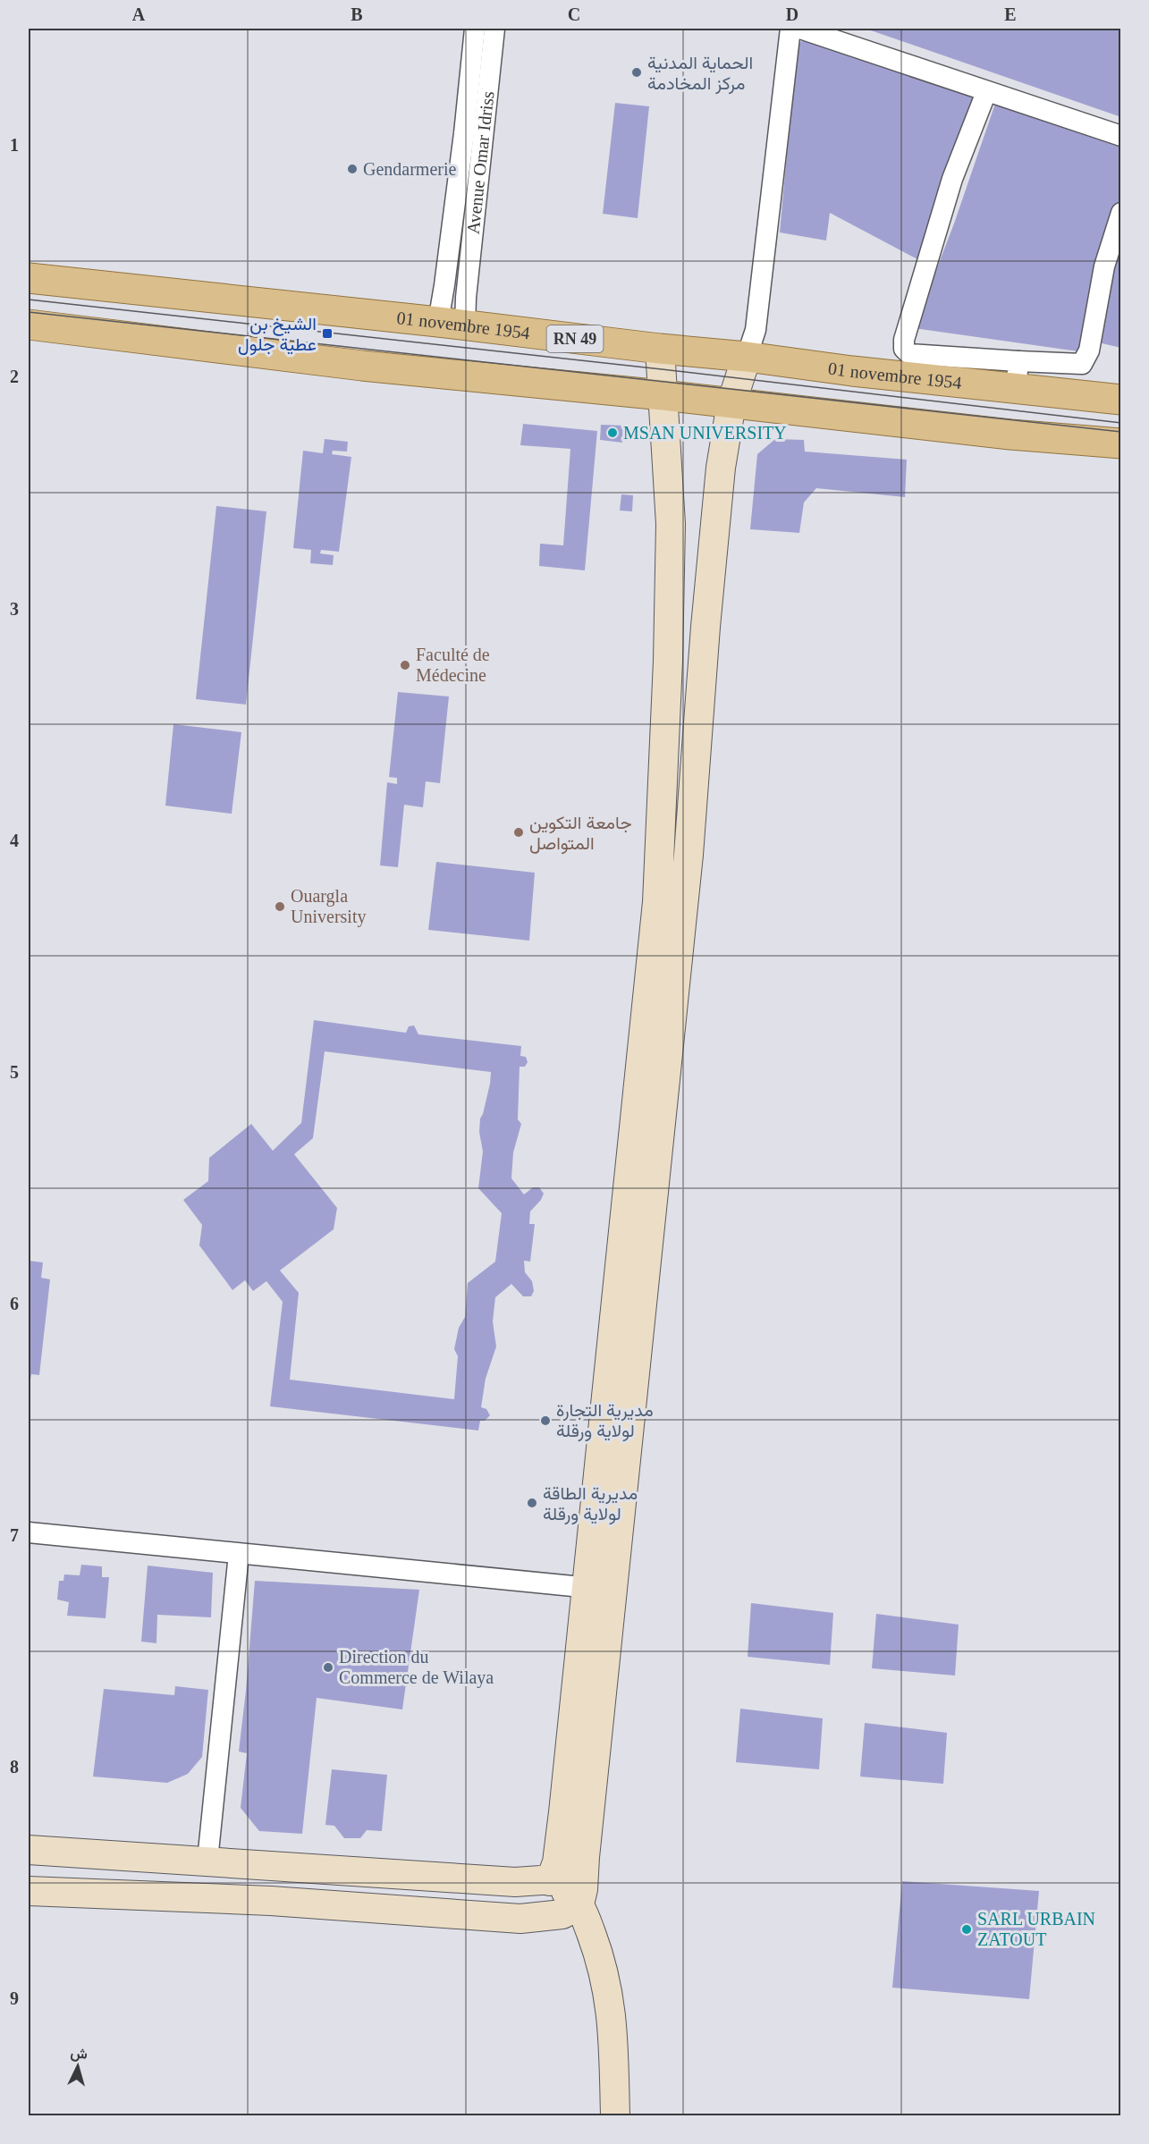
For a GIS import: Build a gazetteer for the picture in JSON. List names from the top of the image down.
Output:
{
  "streets": {
    "main road": ["01 novembre 1954", "RN 49"],
    "street": ["Avenue Omar Idriss"]
  },
  "crossings": [
    ["Avenue Omar Idriss", "01 novembre 1954"]
  ],
  "places": {
    "other": [
      "الحماية المدنية مركز المخادمة",
      "Gendarmerie",
      "MSAN UNIVERSITY",
      "Faculté de Médecine",
      "جامعة التكوين المتواصل",
      "Ouargla University",
      "مديرية التجارة لولاية ورقلة",
      "مديرية الطاقة لولاية ورقلة",
      "Direction du Commerce de Wilaya",
      "SARL URBAIN ZATOUT"
    ],
    "transit": ["الشيخ بن عطية جلول"]
  },
  "north": "top",
  "grid": {
    "columns": [
      "A",
      "B",
      "C",
      "D",
      "E"
    ],
    "rows": [
      "1",
      "2",
      "3",
      "4",
      "5",
      "6",
      "7",
      "8",
      "9"
    ]
  }
}
